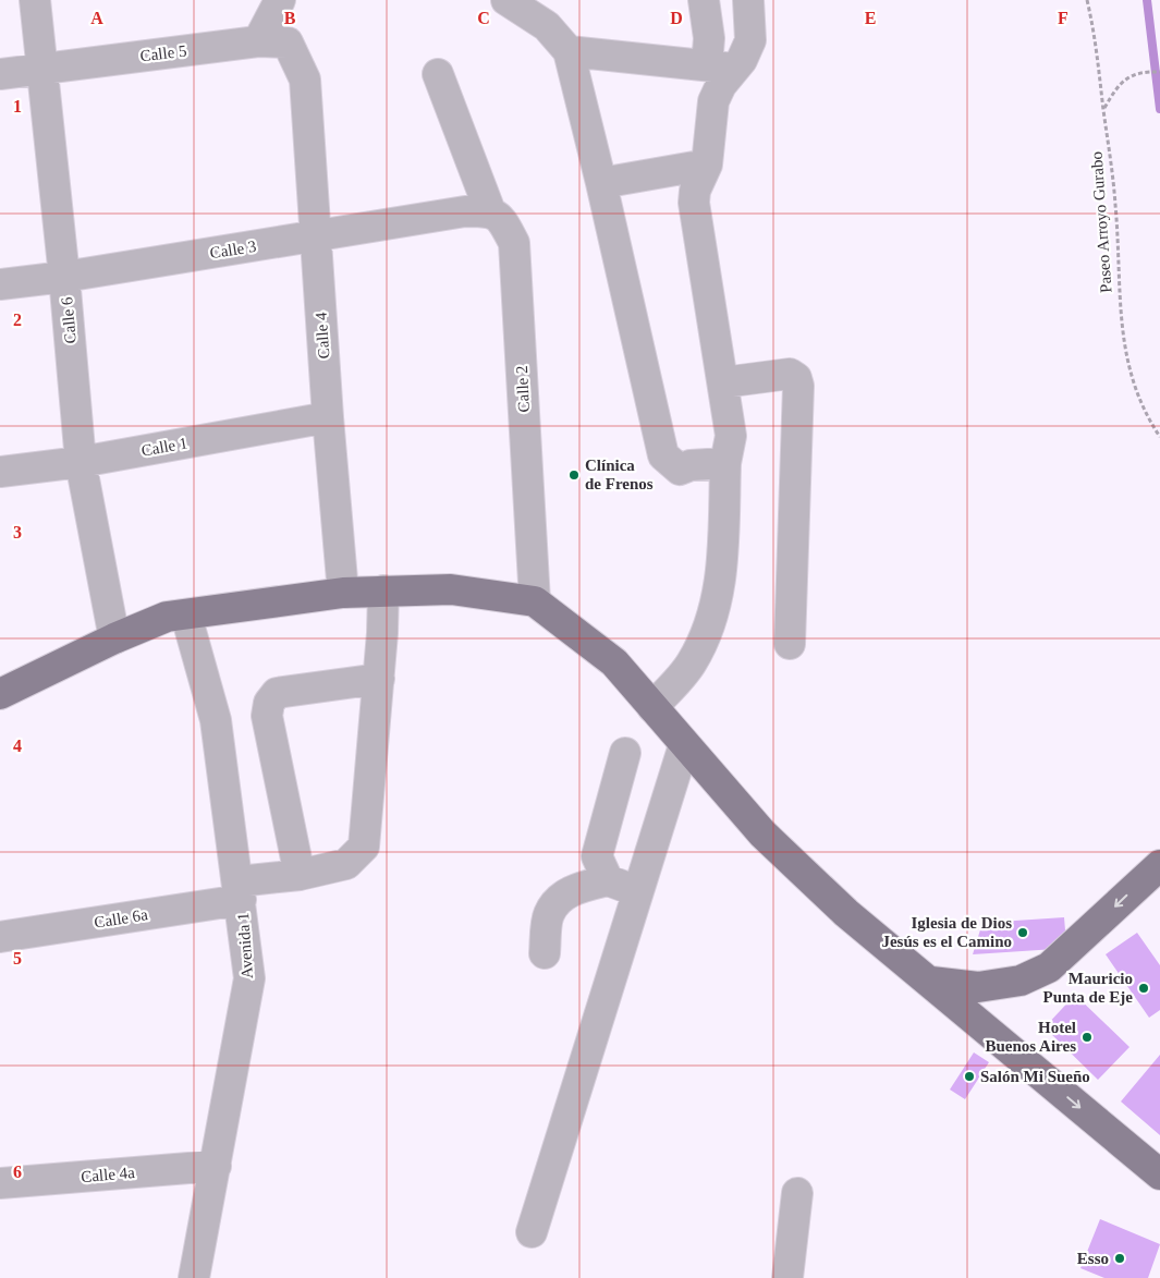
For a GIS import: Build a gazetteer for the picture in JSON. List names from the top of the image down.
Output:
{
  "streets": {
    "street": [
      "Calle 5",
      "Calle 3",
      "Calle 6",
      "Calle 4",
      "Calle 2",
      "Calle 1",
      "Calle 6a",
      "Avenida 1",
      "Calle 4a"
    ],
    "path": ["Paseo Arroyo Gurabo"]
  },
  "crossings": [
    ["Calle 5", "Calle 6"],
    ["Calle 5", "Calle 4"],
    ["Calle 3", "Calle 6"],
    ["Calle 3", "Calle 4"],
    ["Calle 3", "Calle 2"],
    ["Calle 6", "Calle 1"],
    ["Calle 4", "Calle 1"],
    ["Calle 6a", "Avenida 1"],
    ["Avenida 1", "Calle 4a"]
  ],
  "places": [
    "Clínica de Frenos",
    "Iglesia de Dios Jesús es el Camino",
    "Mauricio Punta de Eje",
    "Hotel Buenos Aires",
    "Salón Mi Sueño",
    "Esso"
  ],
  "grid": {
    "columns": [
      "A",
      "B",
      "C",
      "D",
      "E",
      "F"
    ],
    "rows": [
      "1",
      "2",
      "3",
      "4",
      "5",
      "6"
    ]
  }
}
